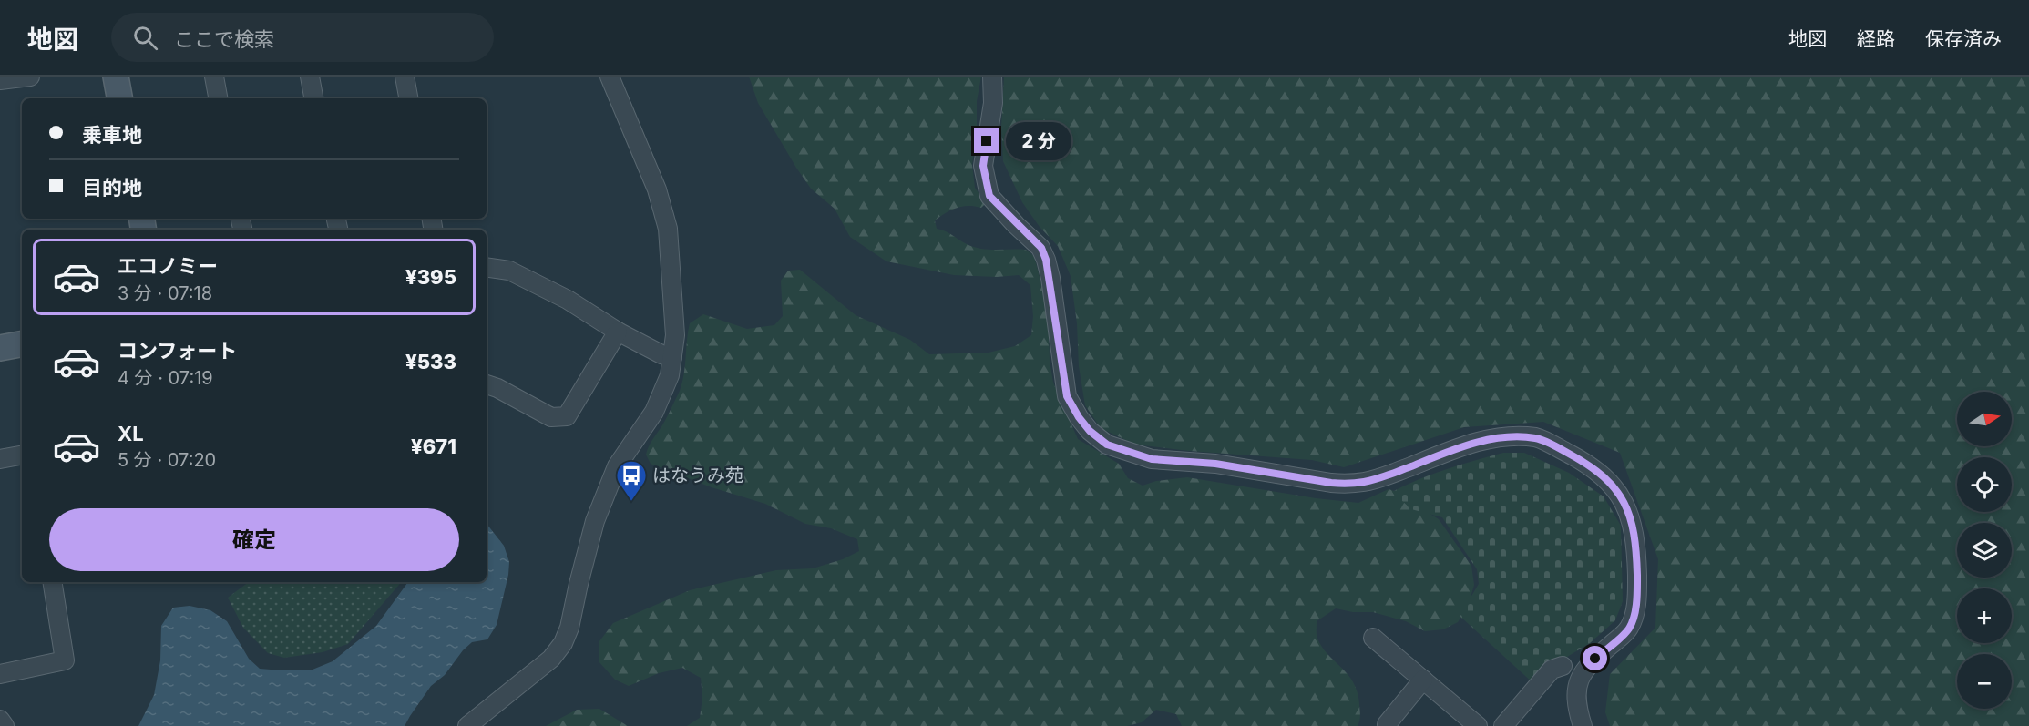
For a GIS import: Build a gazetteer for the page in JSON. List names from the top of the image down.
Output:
{
  "places": {
    "bus stop": ["はなうみ苑"]
  },
  "north": "right",
  "page": {
    "header": "地図",
    "search": "ここで検索",
    "nav": ["地図", "経路", "保存済み"],
    "banner": ["乗車地", "目的地"],
    "bubble": "2 分",
    "list": [
      {
        "name": "エコノミー",
        "note": "3 分 · 07:18",
        "value": "¥395"
      },
      {
        "name": "コンフォート",
        "note": "4 分 · 07:19",
        "value": "¥533"
      },
      {
        "name": "XL",
        "note": "5 分 · 07:20",
        "value": "¥671"
      }
    ],
    "map_buttons": ["+", "−"],
    "buttons": "確定"
  }
}
